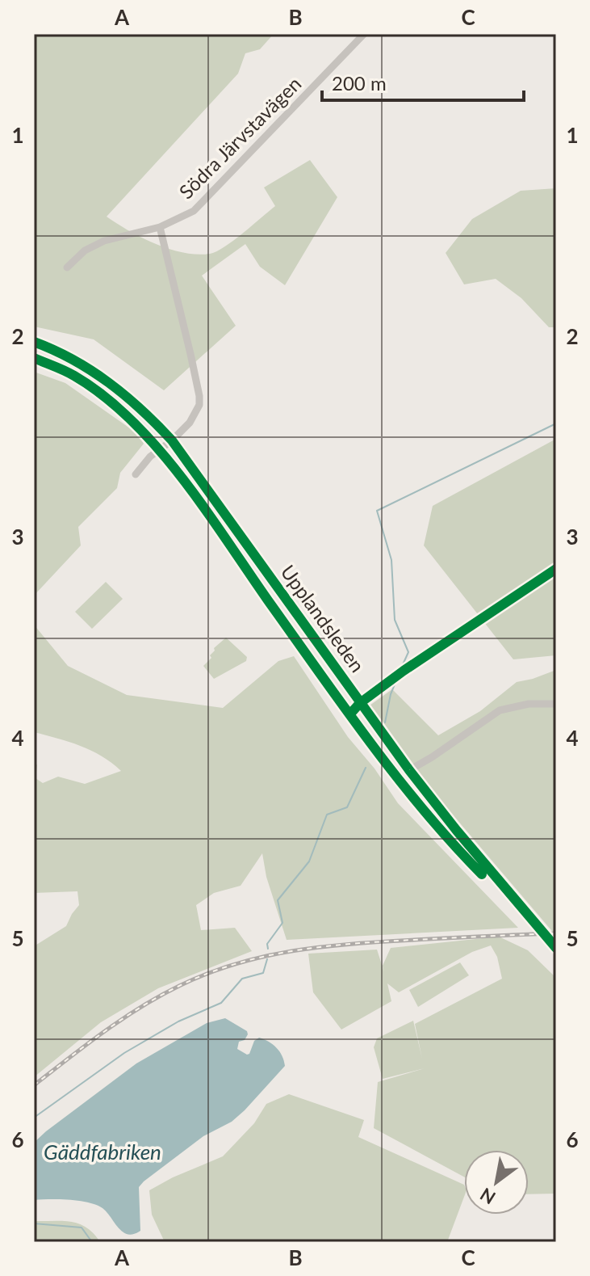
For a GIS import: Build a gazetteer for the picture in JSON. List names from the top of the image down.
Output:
{
  "streets": {
    "street": ["Södra Järvstavägen", "Upplandsleden"]
  },
  "water": ["Gäddfabriken"],
  "scale_bar": "200 m",
  "north": "bottom left",
  "grid": {
    "columns": ["A", "B", "C"],
    "rows": [
      "1",
      "2",
      "3",
      "4",
      "5",
      "6"
    ]
  }
}
